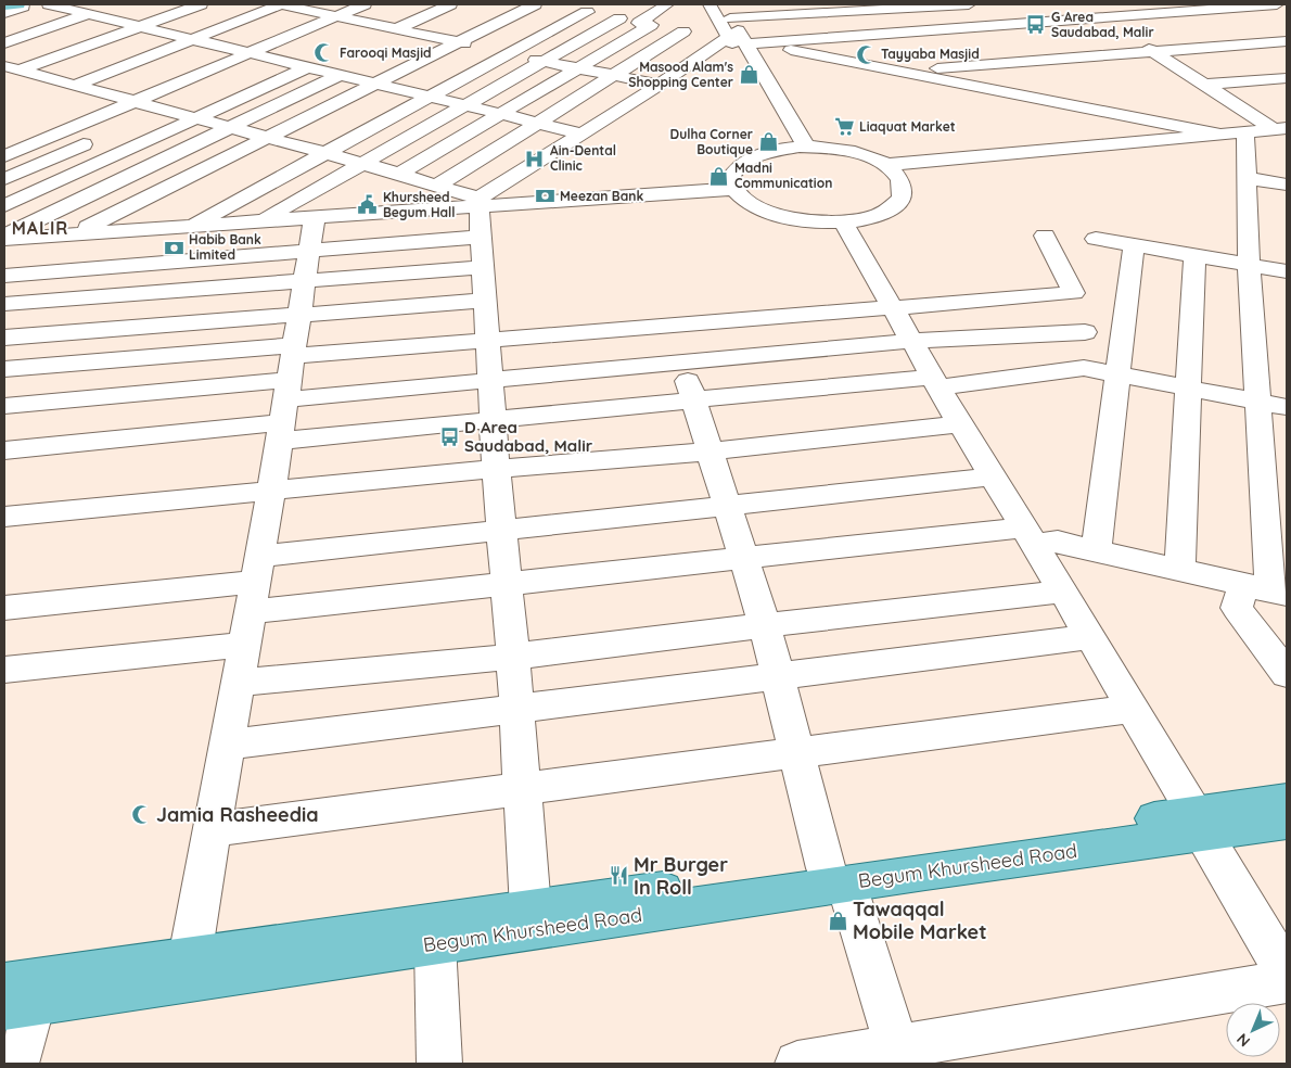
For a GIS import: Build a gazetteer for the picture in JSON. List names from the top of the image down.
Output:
{
  "streets": {
    "main road": ["Begum Khursheed Road"]
  },
  "districts": ["MALIR"],
  "places": {
    "bus stop": ["G Area Saudabad, Malir", "D Area Saudabad, Malir"],
    "mosque": ["Farooqi Masjid", "Tayyaba Masjid", "Jamia Rasheedia"],
    "shop": [
      "Masood Alam's Shopping Center",
      "Dulha Corner Boutique",
      "Madni Communication",
      "Tawaqqal Mobile Market"
    ],
    "supermarket": ["Liaquat Market"],
    "hospital": ["Ain-Dental Clinic"],
    "bank": ["Meezan Bank", "Habib Bank Limited"],
    "public building": ["Khursheed Begum Hall"],
    "restaurant": ["Mr Burger In Roll"]
  },
  "north": "bottom left"
}
